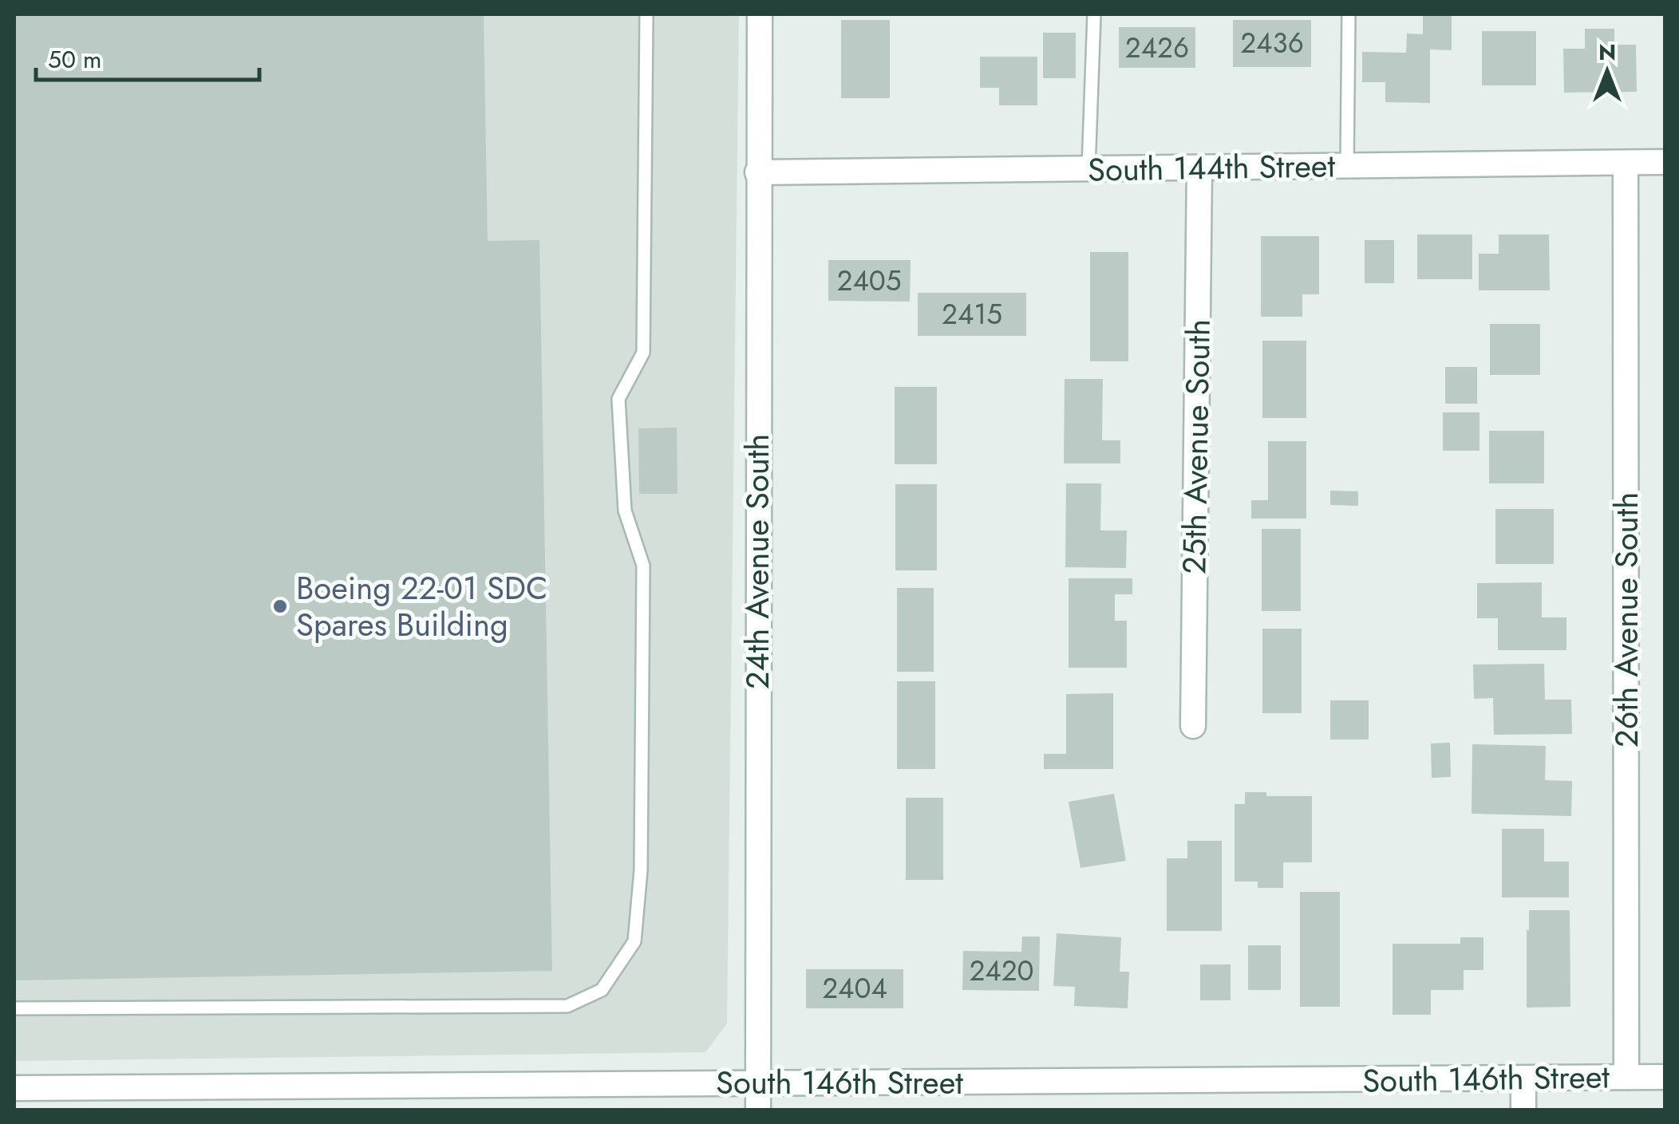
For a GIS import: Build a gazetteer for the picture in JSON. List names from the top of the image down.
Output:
{
  "streets": {
    "street": [
      "South 144th Street",
      "25th Avenue South",
      "24th Avenue South",
      "26th Avenue South",
      "South 146th Street"
    ]
  },
  "crossings": [
    ["South 144th Street", "25th Avenue South"],
    ["South 144th Street", "24th Avenue South"],
    ["South 144th Street", "26th Avenue South"],
    ["24th Avenue South", "South 146th Street"],
    ["26th Avenue South", "South 146th Street"]
  ],
  "places": ["Boeing 22-01 SDC Spares Building"],
  "house_numbers": [
    "2436",
    "2426",
    "2405",
    "2415",
    "2420",
    "2404"
  ],
  "scale_bar": "50 m",
  "north": "top"
}
